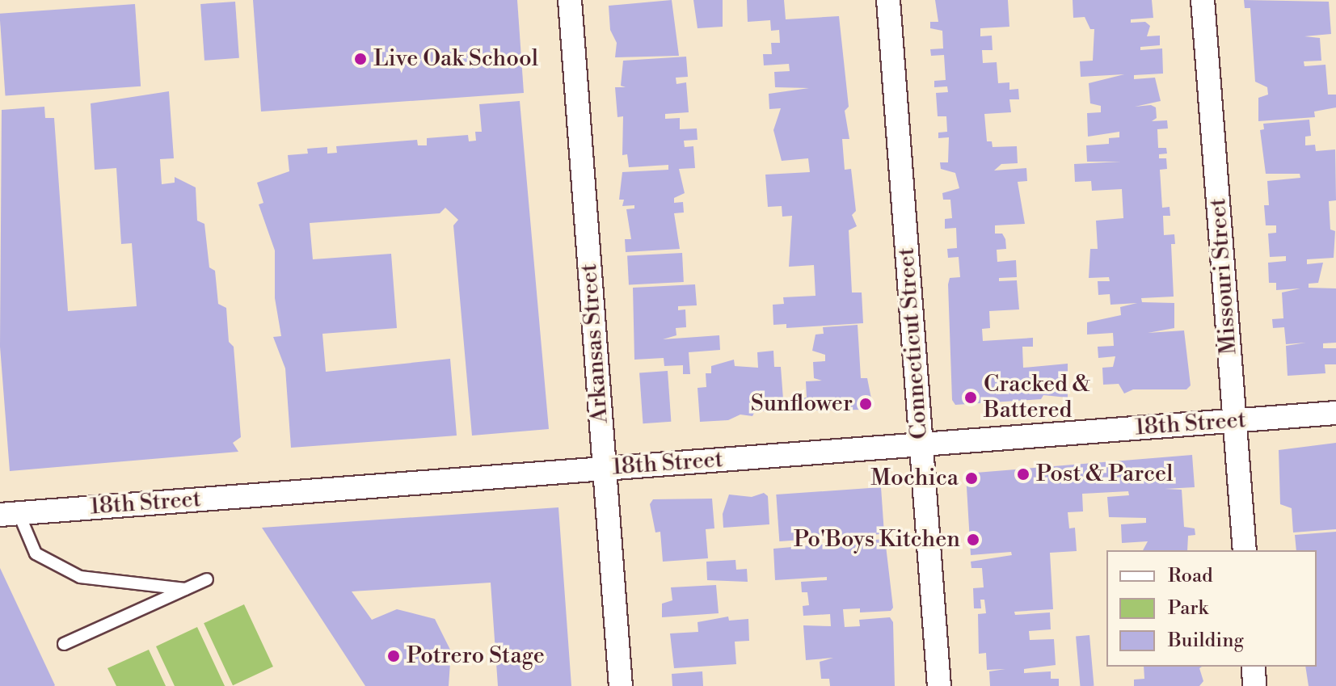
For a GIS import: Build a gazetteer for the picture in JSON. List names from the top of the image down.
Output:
{
  "streets": {
    "street": [
      "Missouri Street",
      "Arkansas Street",
      "Connecticut Street",
      "18th Street"
    ]
  },
  "crossings": [
    ["Missouri Street", "18th Street"],
    ["Arkansas Street", "18th Street"],
    ["Connecticut Street", "18th Street"]
  ],
  "places": [
    "Live Oak School",
    "Cracked & Battered",
    "Sunflower",
    "Post & Parcel",
    "Mochica",
    "Po'Boys Kitchen",
    "Potrero Stage"
  ],
  "legend": ["Road", "Park", "Building"]
}
